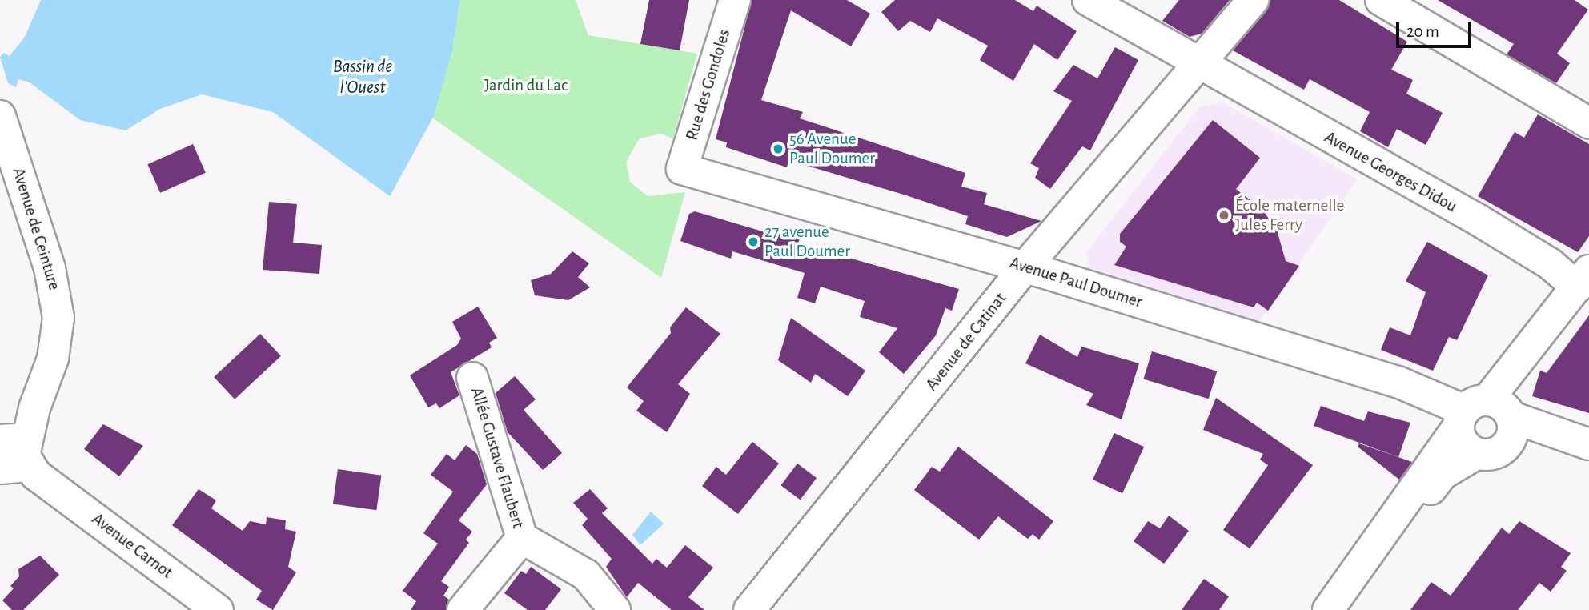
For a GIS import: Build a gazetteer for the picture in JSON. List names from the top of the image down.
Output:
{
  "streets": {
    "street": [
      "Rue des Gondoles",
      "Avenue Georges Didou",
      "Avenue de Ceinture",
      "Avenue Paul Doumer",
      "Avenue de Catinat",
      "Allée Gustave Flaubert",
      "Avenue Carnot"
    ]
  },
  "crossings": [
    ["Rue des Gondoles", "Avenue Paul Doumer"],
    ["Avenue Georges Didou", "Avenue de Catinat"],
    ["Avenue de Ceinture", "Avenue Carnot"],
    ["Avenue Paul Doumer", "Avenue de Catinat"]
  ],
  "water": ["Bassin de l'Ouest"],
  "parks": ["Jardin du Lac"],
  "places": ["56 Avenue Paul Doumer", "École maternelle Jules Ferry", "27 avenue Paul Doumer"],
  "scale_bar": "20 m"
}
